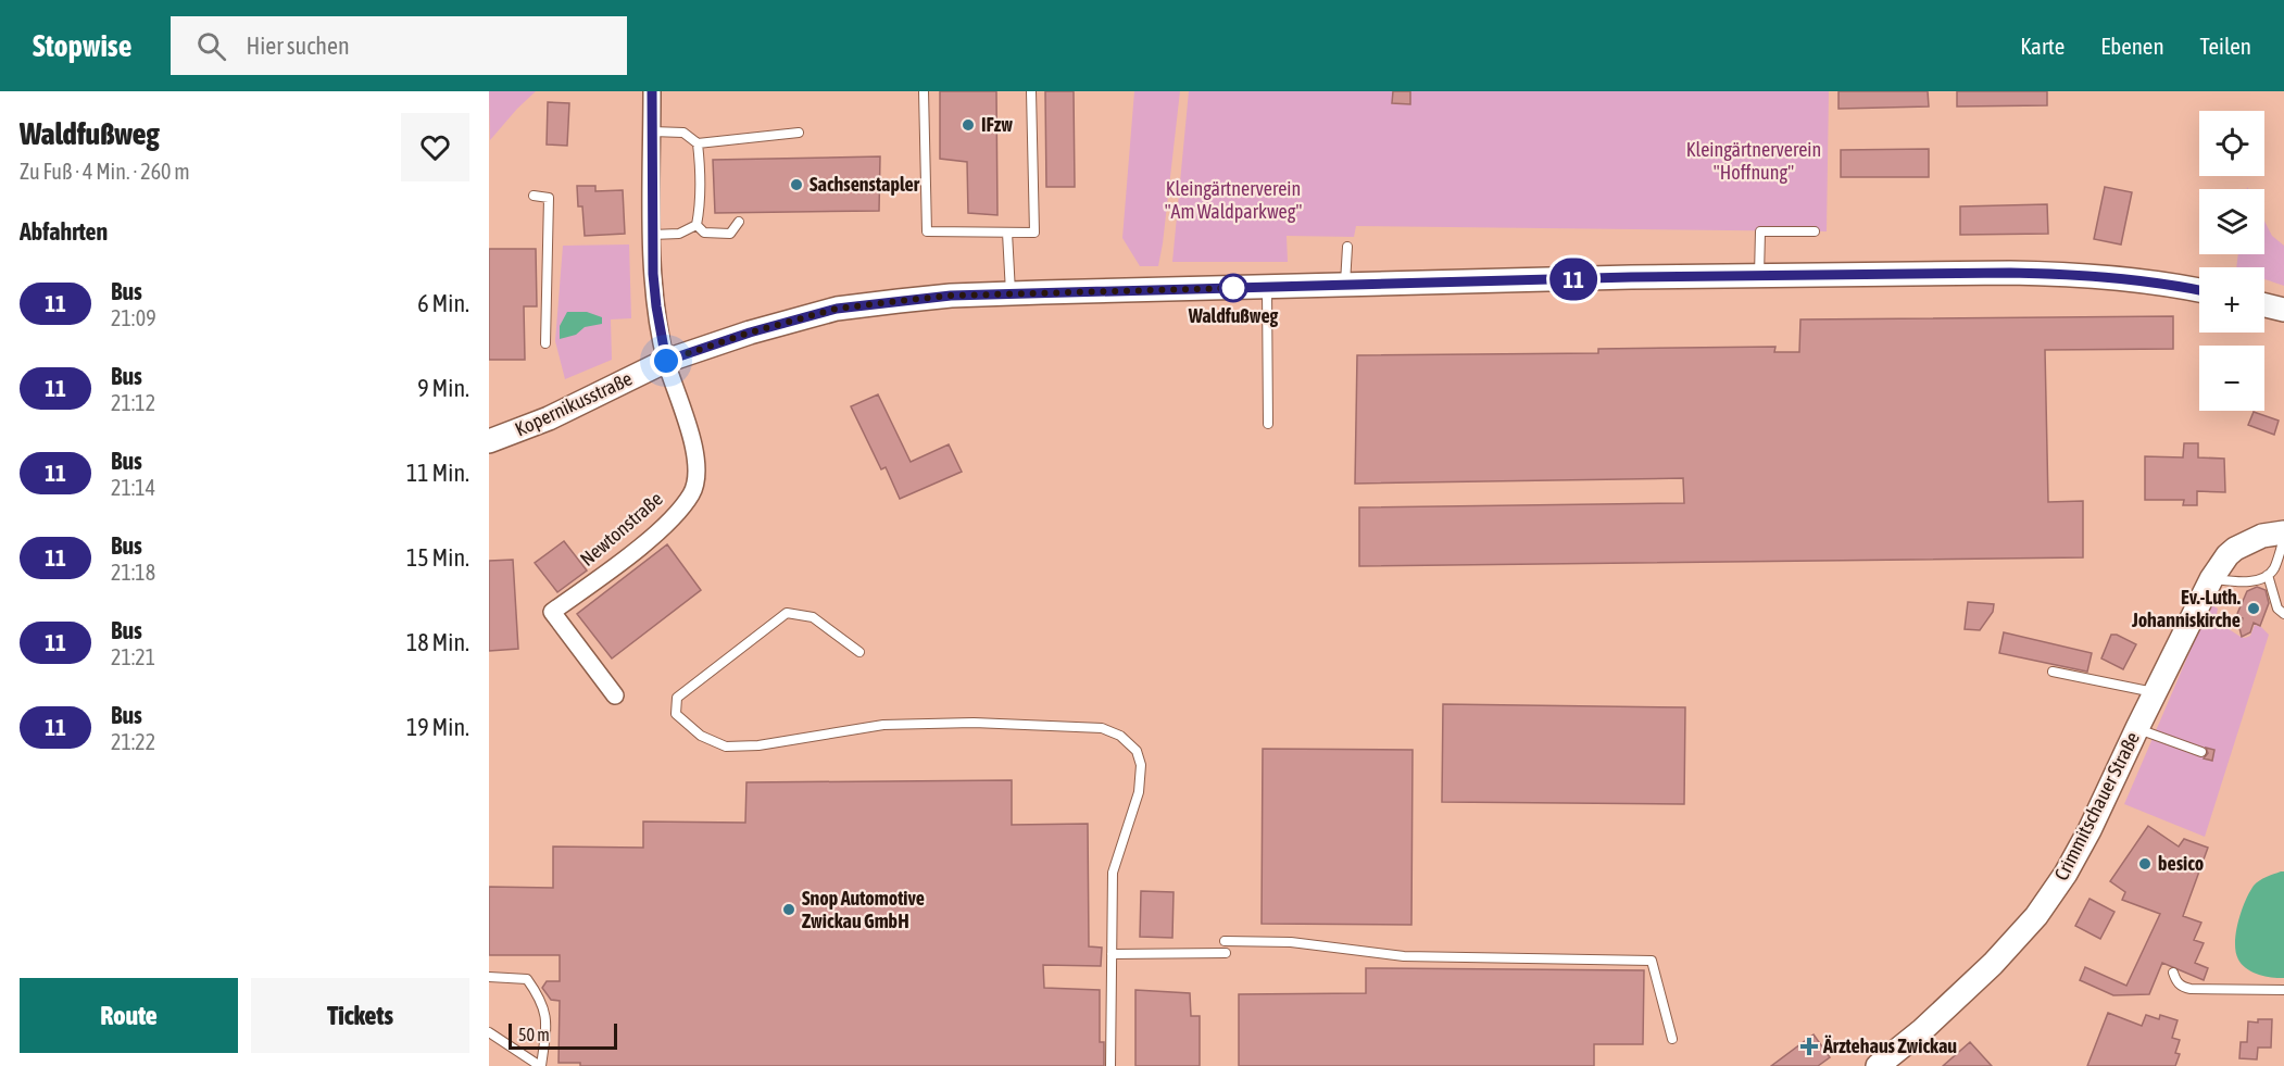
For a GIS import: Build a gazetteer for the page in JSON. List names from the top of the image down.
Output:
{
  "streets": {
    "street": ["Kopernikusstraße", "Newtonstraße", "Crimmitschauer Straße"]
  },
  "crossings": [
    ["Kopernikusstraße", "Newtonstraße"]
  ],
  "parks": ["Kleingärtnerverein \"Hoffnung\"", "Kleingärtnerverein \"Am Waldparkweg\""],
  "places": {
    "other": [
      "IFzw",
      "Sachsenstapler",
      "Waldfußweg",
      "Ev.-Luth. Johanniskirche",
      "besico",
      "Snop Automotive Zwickau GmbH"
    ],
    "health": ["Ärztehaus Zwickau"]
  },
  "lines": ["bus line 11"],
  "scale_bar": "50 m",
  "page": {
    "header": "Stopwise",
    "search": "Hier suchen",
    "nav": ["Karte", "Ebenen", "Teilen"],
    "heading": [
      ["Waldfußweg", "Zu Fuß · 4 Min. · 260 m"],
      "Abfahrten"
    ],
    "on_map": "11",
    "map_buttons": ["+", "−"],
    "list": [
      {
        "mark": "11",
        "name": "Bus",
        "note": "21:09",
        "value": "6 Min."
      },
      {
        "mark": "11",
        "name": "Bus",
        "note": "21:12",
        "value": "9 Min."
      },
      {
        "mark": "11",
        "name": "Bus",
        "note": "21:14",
        "value": "11 Min."
      },
      {
        "mark": "11",
        "name": "Bus",
        "note": "21:18",
        "value": "15 Min."
      },
      {
        "mark": "11",
        "name": "Bus",
        "note": "21:21",
        "value": "18 Min."
      },
      {
        "mark": "11",
        "name": "Bus",
        "note": "21:22",
        "value": "19 Min."
      }
    ],
    "buttons": ["Route", "Tickets"],
    "scale": "50 m"
  }
}
